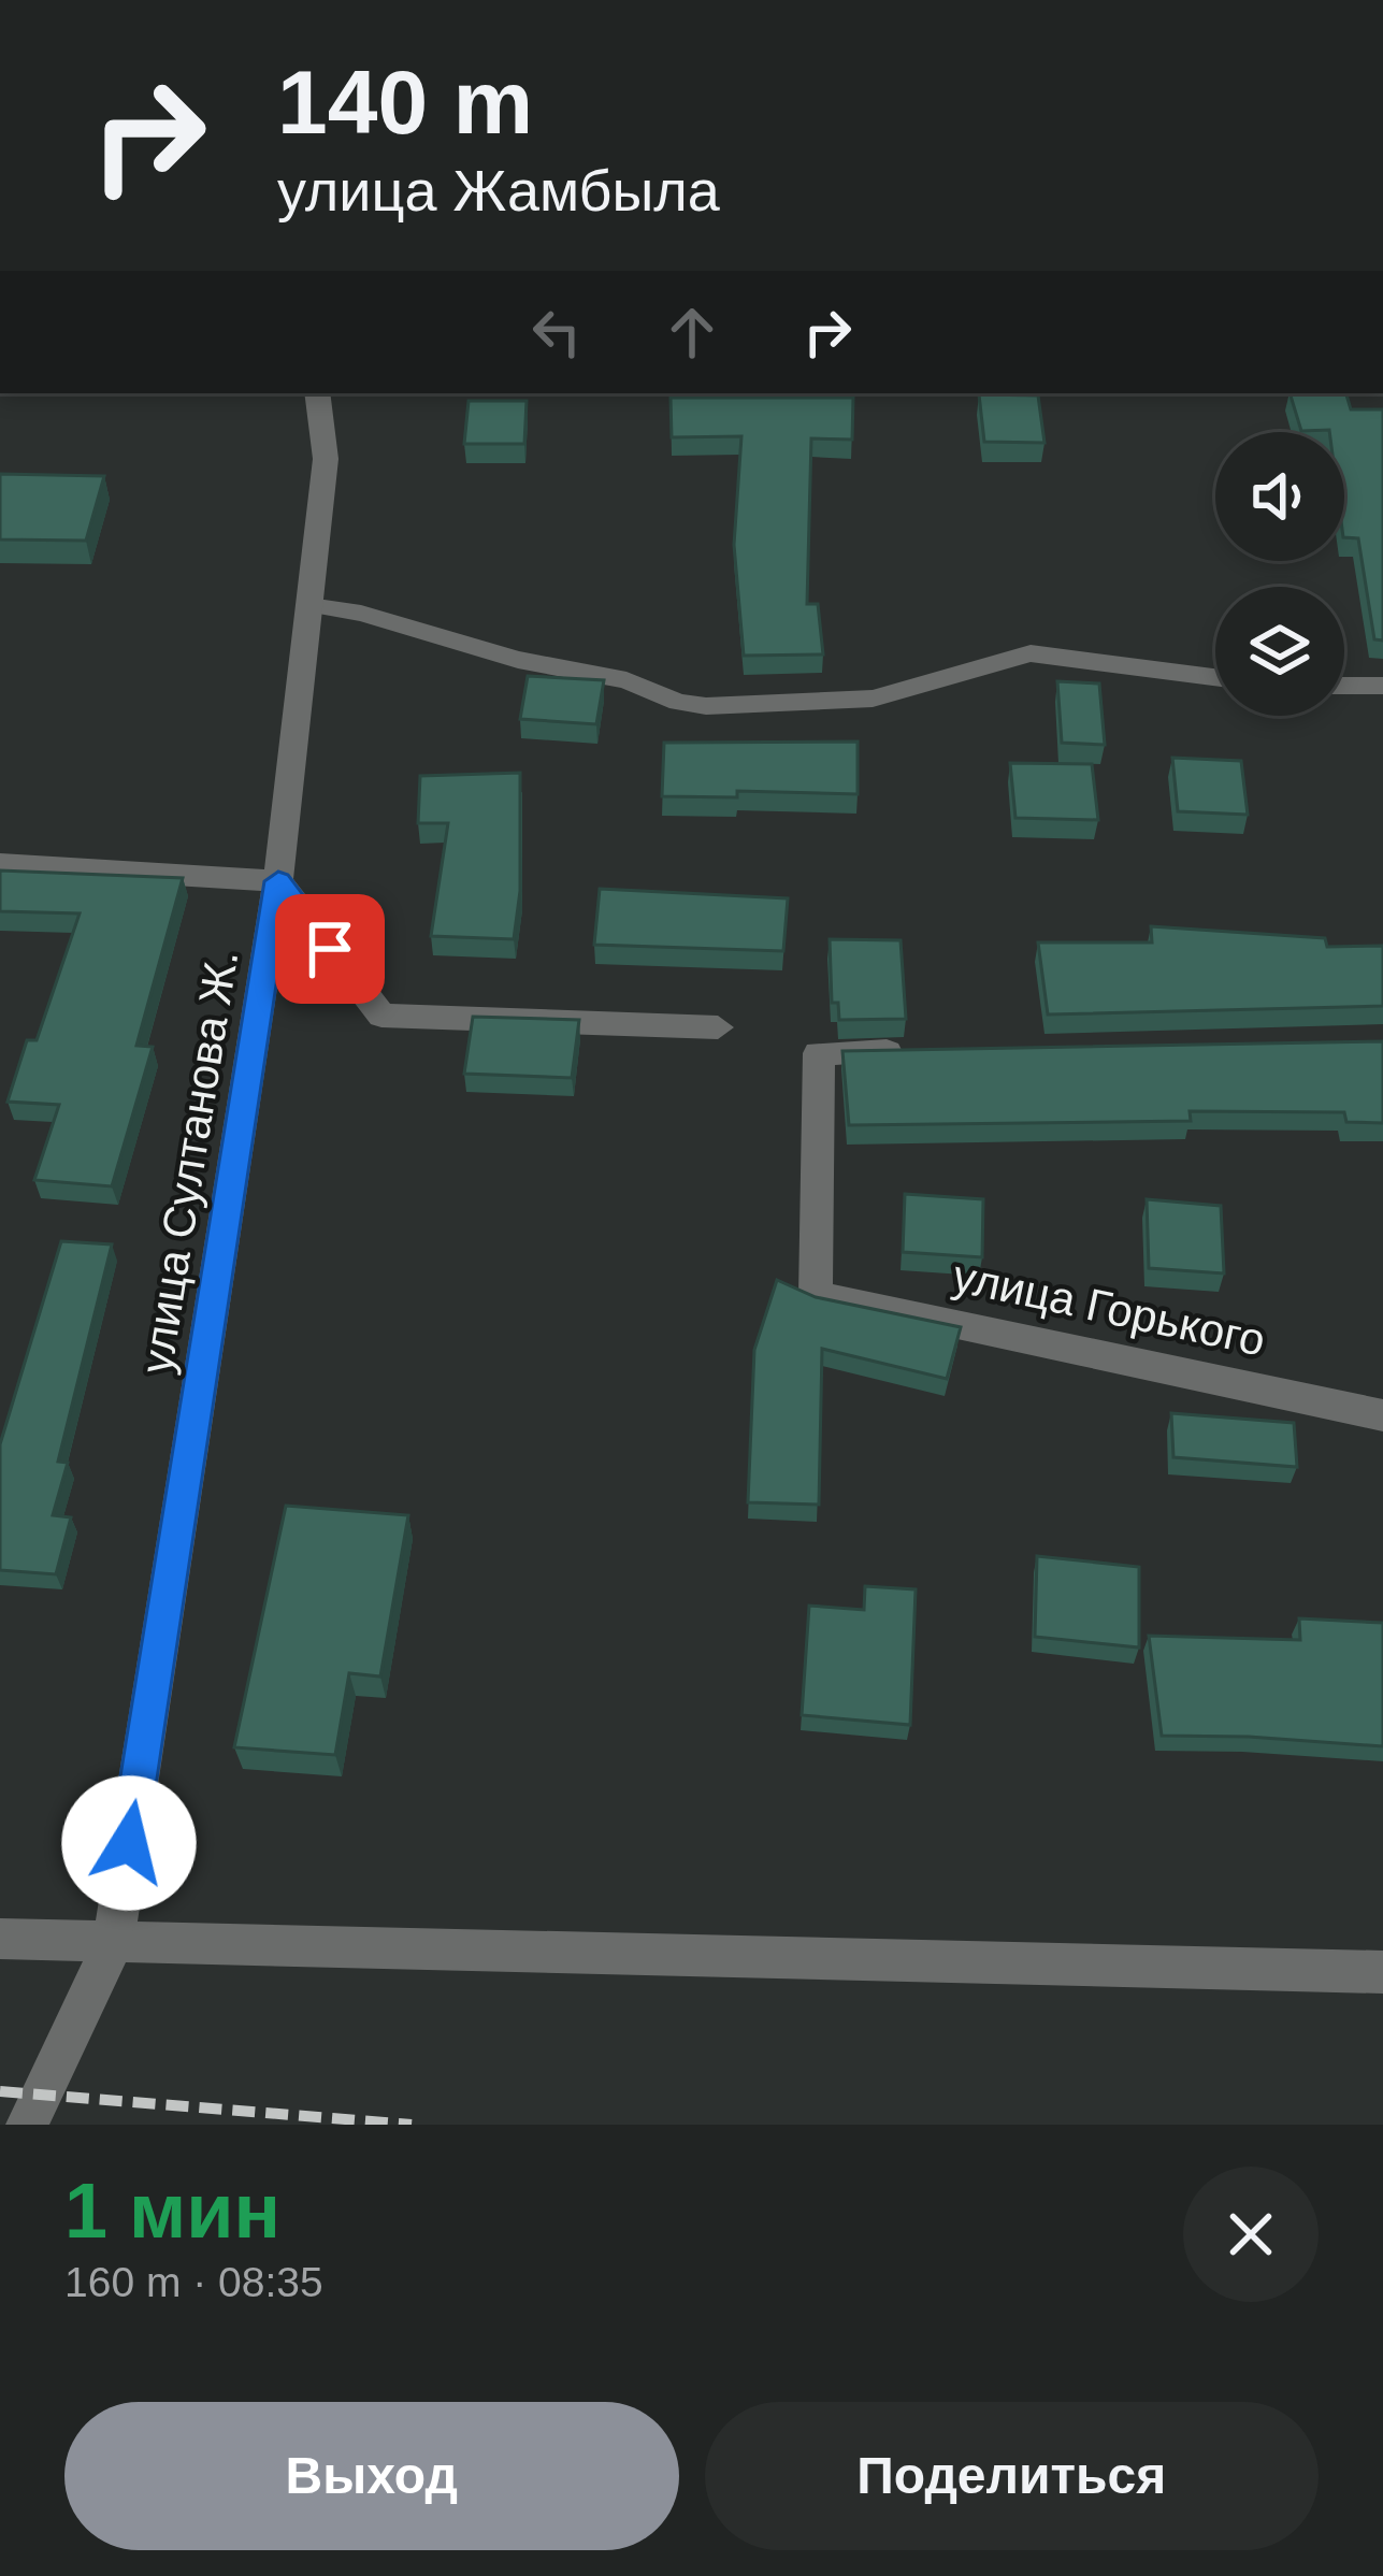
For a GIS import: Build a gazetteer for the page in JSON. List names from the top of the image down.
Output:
{
  "streets": {
    "street": ["улица Султанова Ж.", "улица Горького"]
  },
  "page": {
    "turn": ["140 m", "улица Жамбыла"],
    "heading": ["1 мин", "160 m · 08:35"],
    "buttons": ["Выход", "Поделиться"]
  }
}
